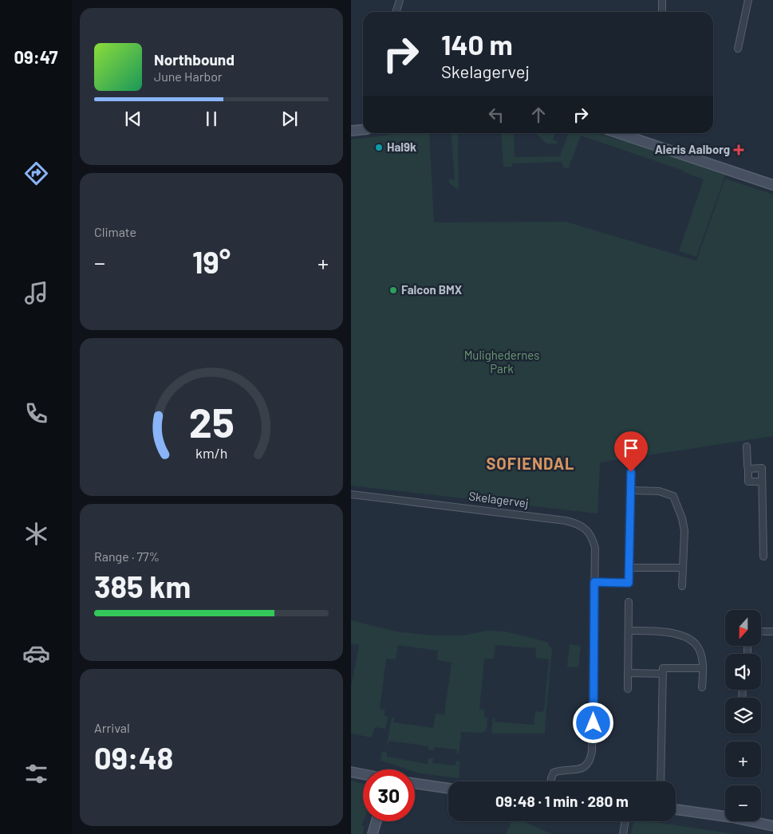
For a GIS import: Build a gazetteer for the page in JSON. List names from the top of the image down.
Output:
{
  "streets": {
    "street": ["Skelagervej"]
  },
  "districts": ["SOFIENDAL"],
  "parks": ["Mulighedernes Park"],
  "places": {
    "other": ["Hal9k", "Falcon BMX"],
    "health": ["Aleris Aalborg"]
  },
  "north": "bottom",
  "page": {
    "tabs": "09:47",
    "turn": ["140 m", "Skelagervej"],
    "song": ["Northbound", "June Harbor"],
    "tile": [
      "Climate",
      ["Range · 77%", "385 km"],
      ["Arrival", "09:48"]
    ],
    "heat": ["−", "19°", "+"],
    "map_buttons": ["+", "−"],
    "limit": "30",
    "trip": "09:48 · 1 min · 280 m",
    "gauge": ["25", "km/h"]
  }
}
